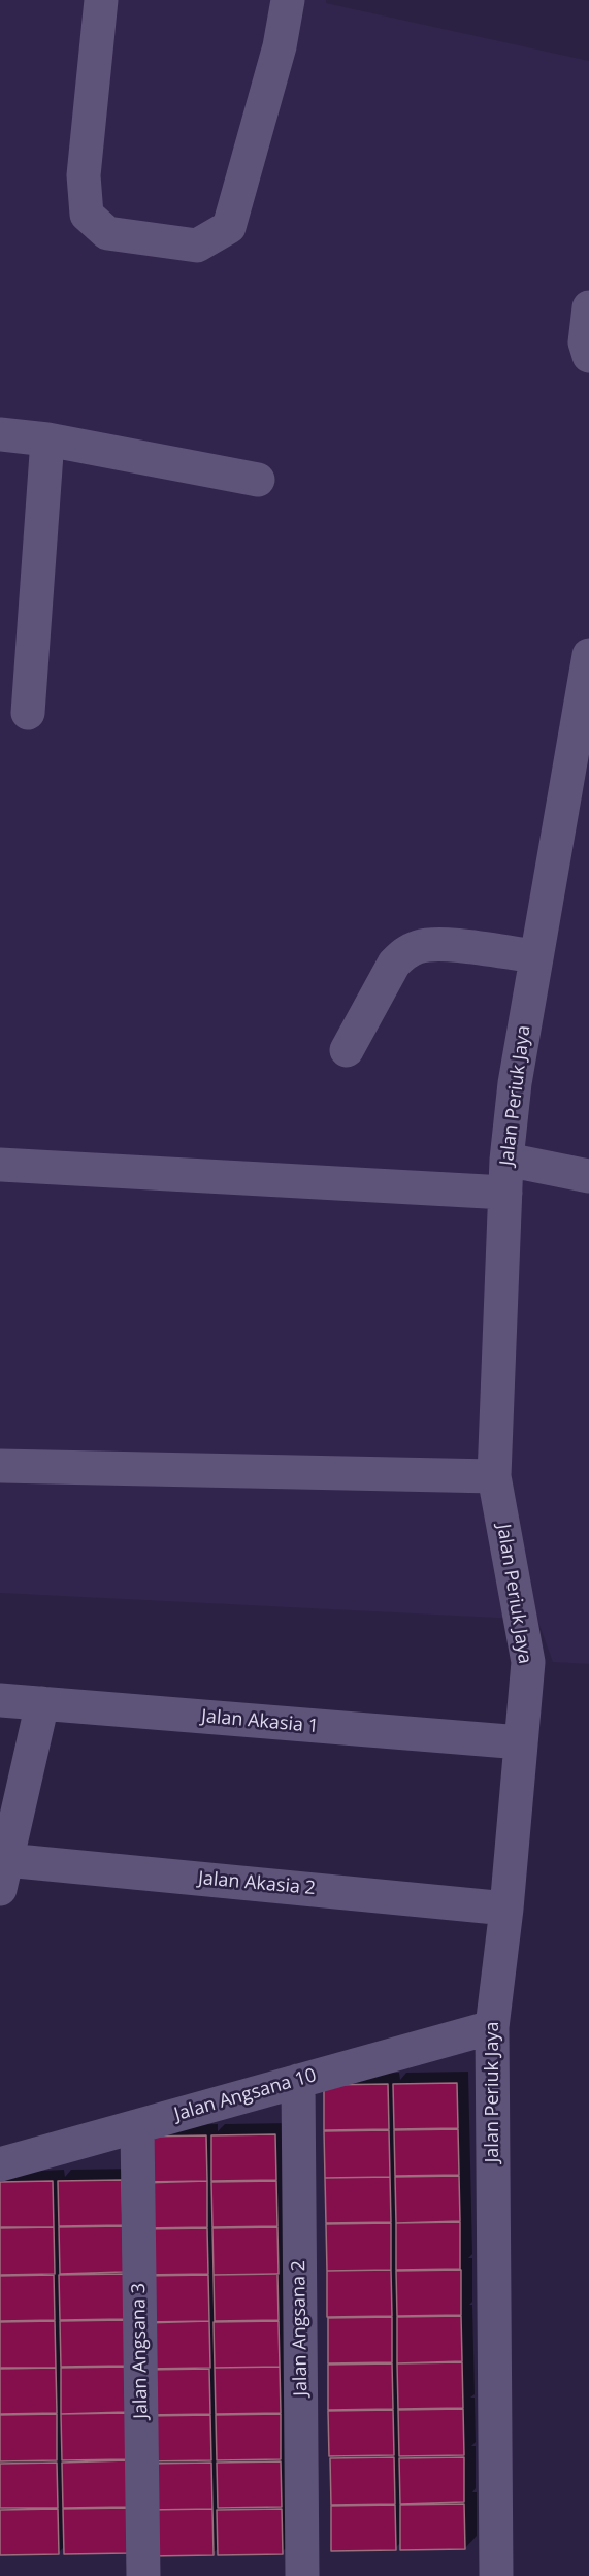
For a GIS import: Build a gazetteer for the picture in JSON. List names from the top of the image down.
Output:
{
  "streets": {
    "street": [
      "Jalan Periuk Jaya",
      "Jalan Akasia 1",
      "Jalan Akasia 2",
      "Jalan Angsana 10",
      "Jalan Angsana 2",
      "Jalan Angsana 3"
    ]
  },
  "crossings": [
    ["Jalan Periuk Jaya", "Jalan Akasia 1"],
    ["Jalan Periuk Jaya", "Jalan Akasia 2"],
    ["Jalan Periuk Jaya", "Jalan Angsana 10"],
    ["Jalan Angsana 10", "Jalan Angsana 2"],
    ["Jalan Angsana 10", "Jalan Angsana 3"]
  ]
}
